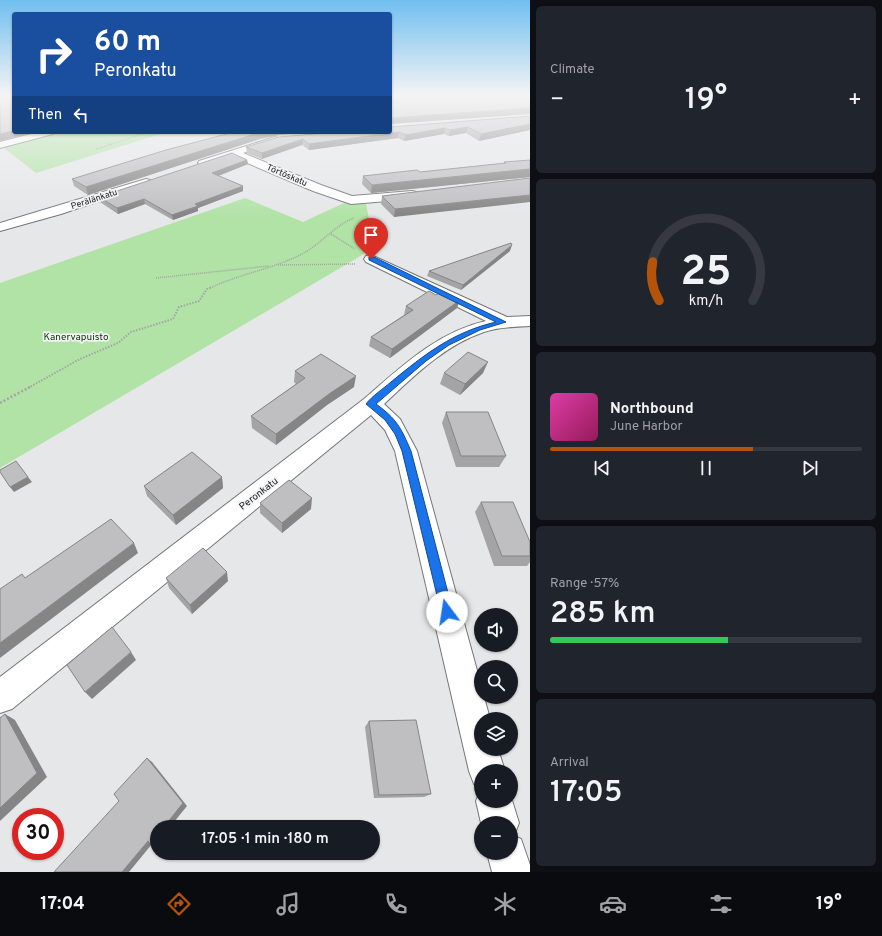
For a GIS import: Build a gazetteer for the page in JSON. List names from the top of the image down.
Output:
{
  "streets": {
    "street": ["Törtöskatu", "Perälänkatu", "Peronkatu"]
  },
  "parks": ["Kanervapuisto"],
  "page": {
    "tile": [
      "Climate",
      ["Range · 57%", "285 km"],
      ["Arrival", "17:05"]
    ],
    "turn": ["60 m", "Peronkatu"],
    "heat": ["−", "19°", "+"],
    "then": "Then",
    "song": ["Northbound", "June Harbor"],
    "map_buttons": ["+", "−"],
    "limit": "30",
    "trip": "17:05 · 1 min · 180 m",
    "tabs": ["17:04", "19°"],
    "gauge": ["25", "km/h"]
  }
}
